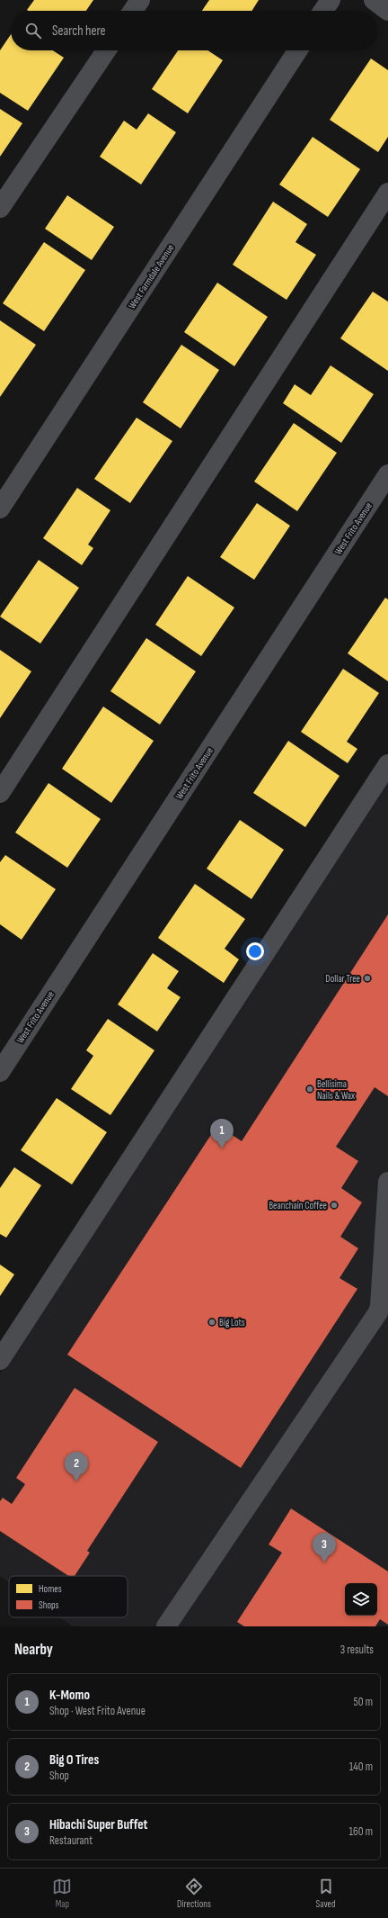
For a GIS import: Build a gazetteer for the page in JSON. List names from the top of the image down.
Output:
{
  "streets": {
    "street": ["West Farmdale Avenue", "West Frito Avenue"]
  },
  "places": [
    "Dollar Tree",
    "Bellisima Nails & Wax",
    "Beanchain Coffee",
    "Big Lots"
  ],
  "legend": ["Homes", "Shops"],
  "page": {
    "search": "Search here",
    "pins": ["1", "2", "3"],
    "heading": ["Nearby", "3 results"],
    "list": [
      {
        "mark": "1",
        "name": "K-Momo",
        "note": "Shop · West Frito Avenue",
        "value": "50 m"
      },
      {
        "mark": "2",
        "name": "Big O Tires",
        "note": "Shop",
        "value": "140 m"
      },
      {
        "mark": "3",
        "name": "Hibachi Super Buffet",
        "note": "Restaurant",
        "value": "160 m"
      }
    ],
    "nav": ["Map", "Directions", "Saved"]
  }
}
